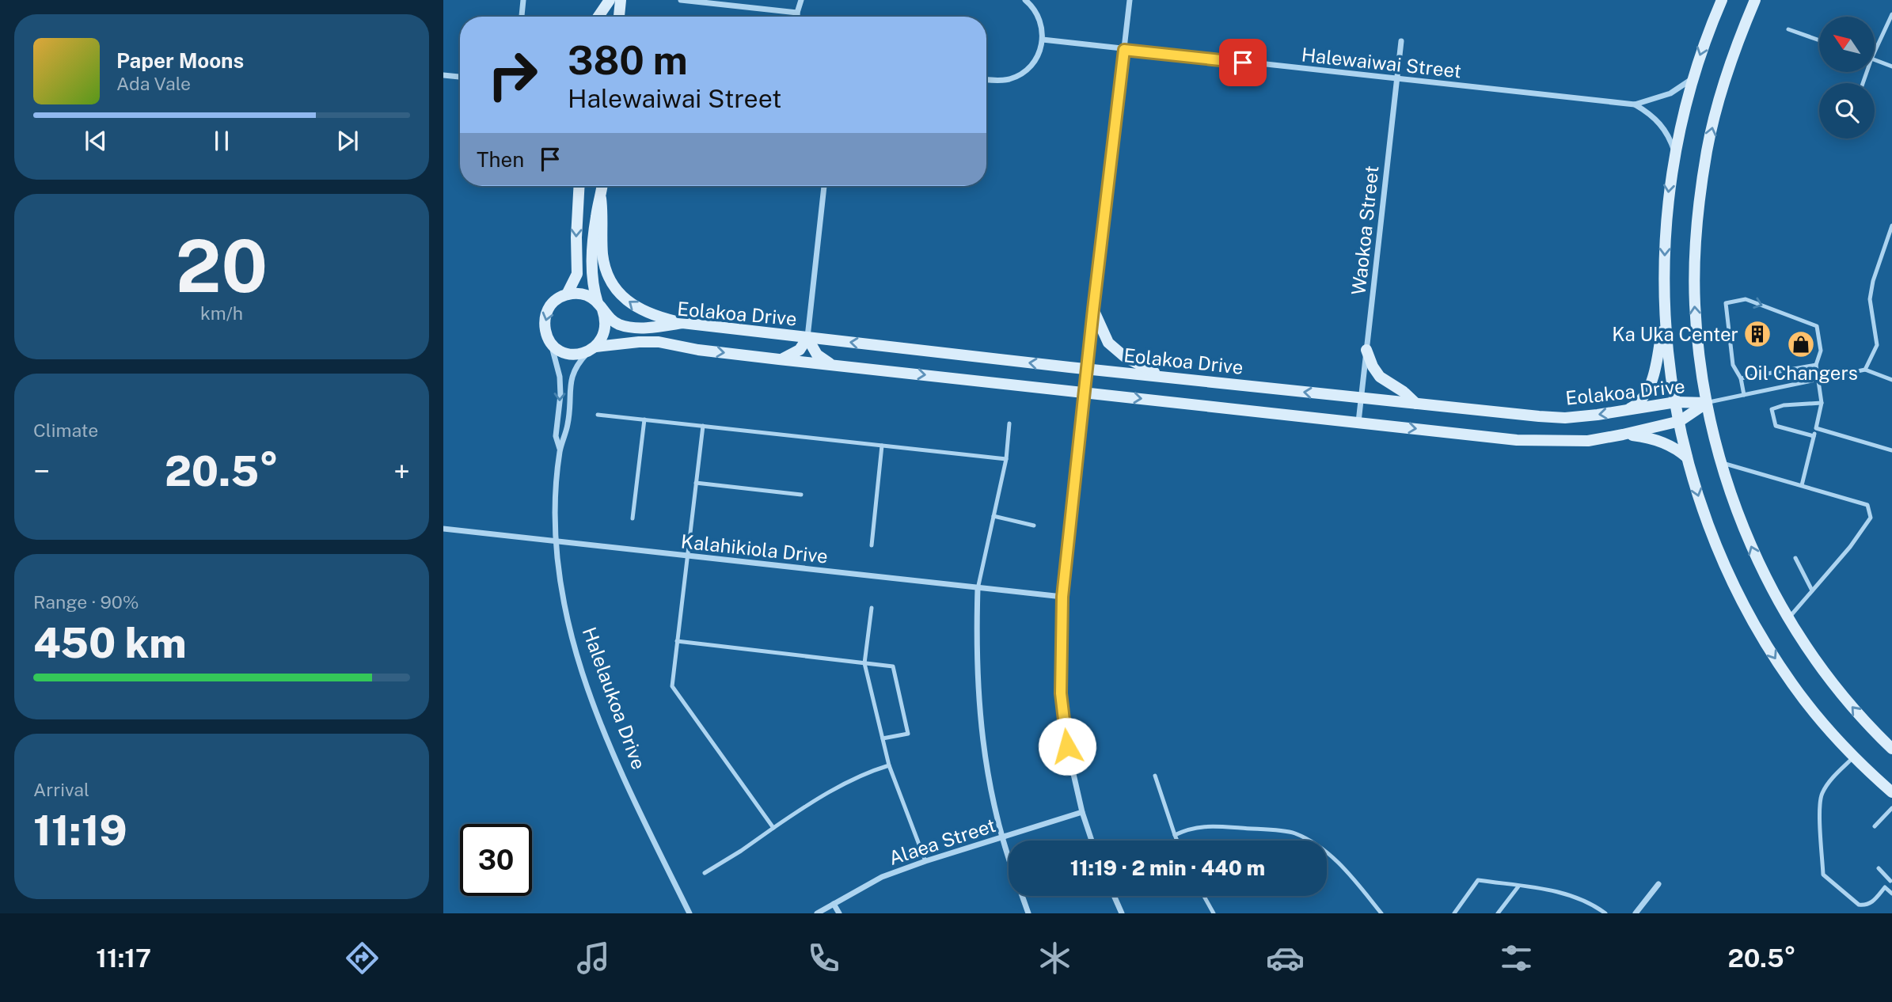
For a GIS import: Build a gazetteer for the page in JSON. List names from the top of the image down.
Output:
{
  "streets": {
    "street": [
      "Halewaiwai Street",
      "Waokoa Street",
      "Eolakoa Drive",
      "Kalahikiola Drive",
      "Halelaukoa Drive",
      "Alaea Street"
    ]
  },
  "crossings": [
    ["Halewaiwai Street", "Waokoa Street"],
    ["Waokoa Street", "Eolakoa Drive"],
    ["Eolakoa Drive", "Halelaukoa Drive"],
    ["Kalahikiola Drive", "Halelaukoa Drive"]
  ],
  "places": {
    "building": ["Ka Uka Center"],
    "shop": ["Oil Changers"]
  },
  "north": "top left",
  "page": {
    "turn": ["380 m", "Halewaiwai Street"],
    "song": ["Paper Moons", "Ada Vale"],
    "then": "Then",
    "tile": [
      ["20", "km/h"],
      "Climate",
      ["Range · 90%", "450 km"],
      ["Arrival", "11:19"]
    ],
    "heat": ["−", "20.5°", "+"],
    "limit": "30",
    "trip": "11:19 · 2 min · 440 m",
    "tabs": ["11:17", "20.5°"]
  }
}
